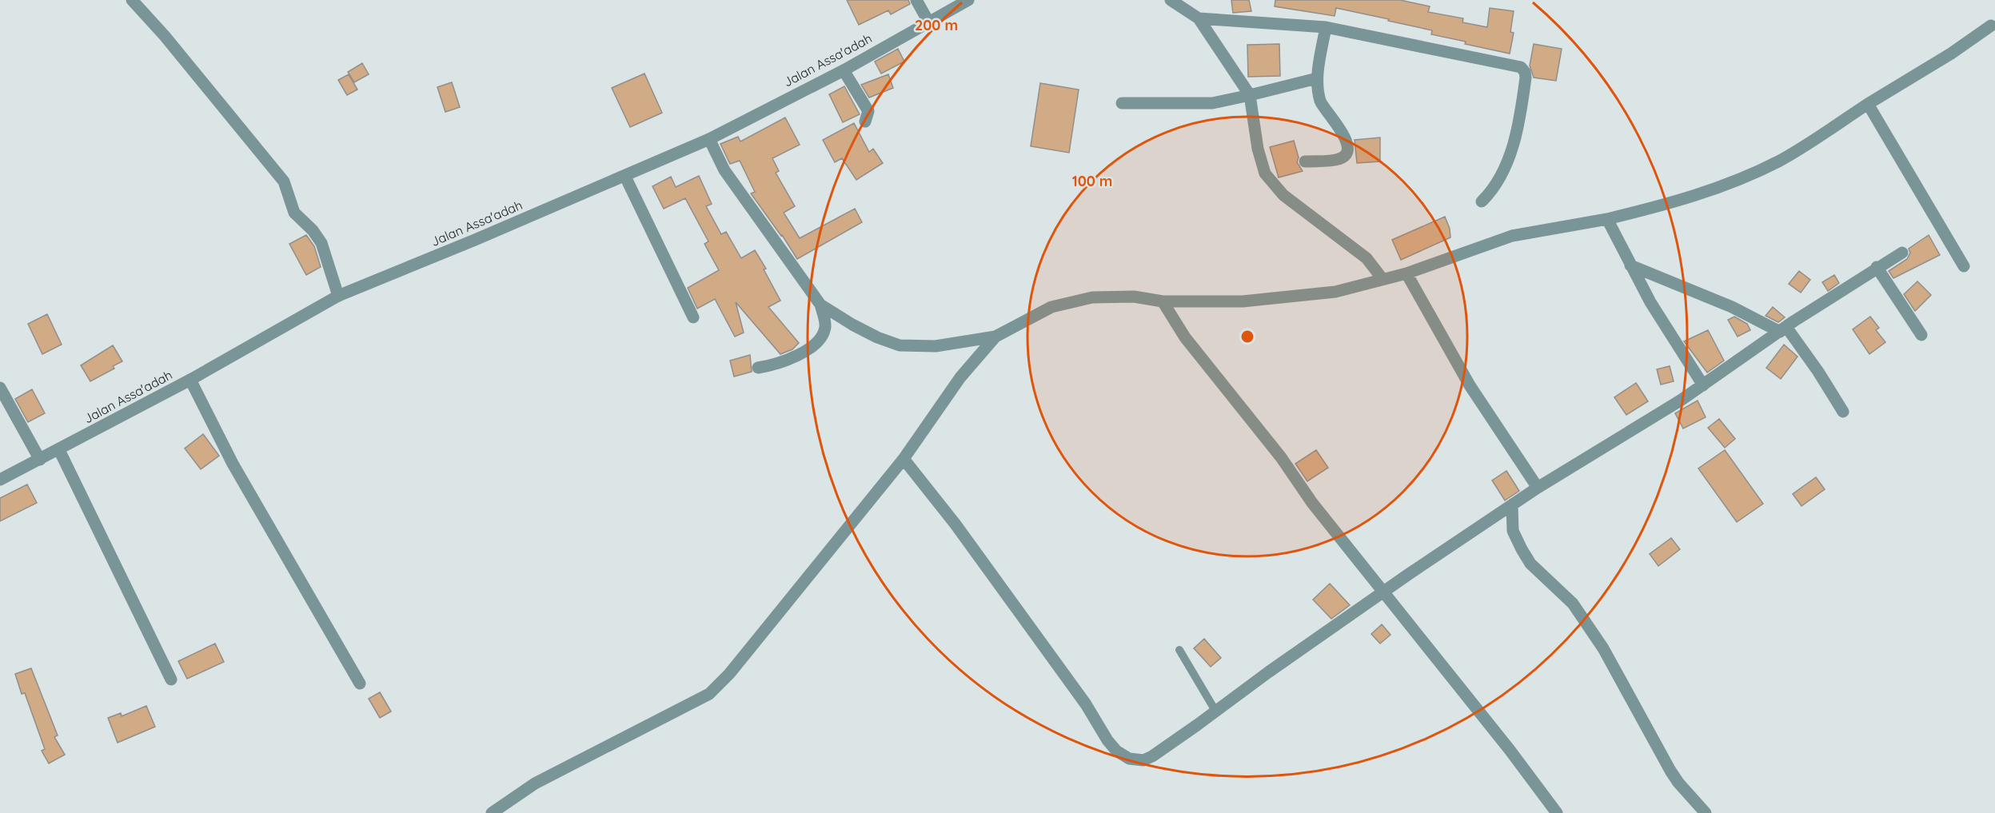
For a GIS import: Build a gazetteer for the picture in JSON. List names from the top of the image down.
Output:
{
  "streets": {
    "street": ["Jalan Assa'adah"]
  },
  "rings": ["200 m", "100 m"]
}
